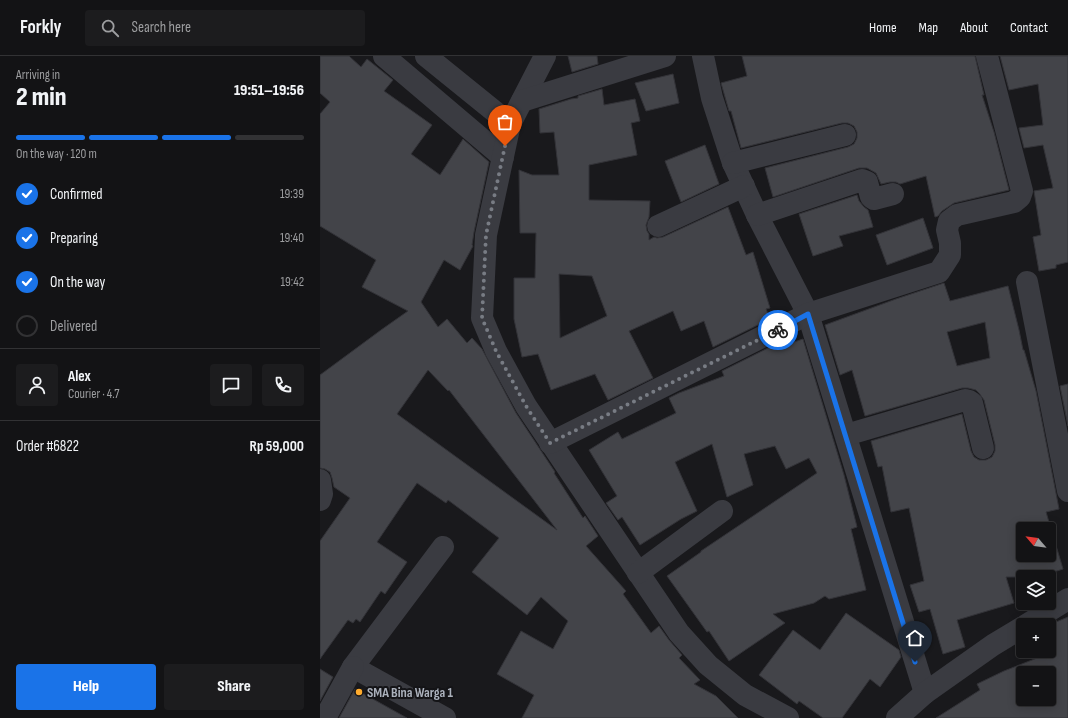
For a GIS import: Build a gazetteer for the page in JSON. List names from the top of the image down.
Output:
{
  "places": ["SMA Bina Warga 1"],
  "north": "top left",
  "page": {
    "header": "Forkly",
    "search": "Search here",
    "nav": [
      "Home",
      "Map",
      "About",
      "Contact"
    ],
    "heading": ["2 min", "Arriving in", "19:51–19:56"],
    "panel": [
      "Alex",
      "Courier · 4.7",
      "Order #6822",
      "Rp 59,000"
    ],
    "bar": "On the way · 120 m",
    "list": [
      ["Confirmed", "19:39"],
      ["Preparing", "19:40"],
      ["On the way", "19:42"],
      "Delivered"
    ],
    "map_buttons": ["+", "−"],
    "buttons": ["Help", "Share"]
  }
}
